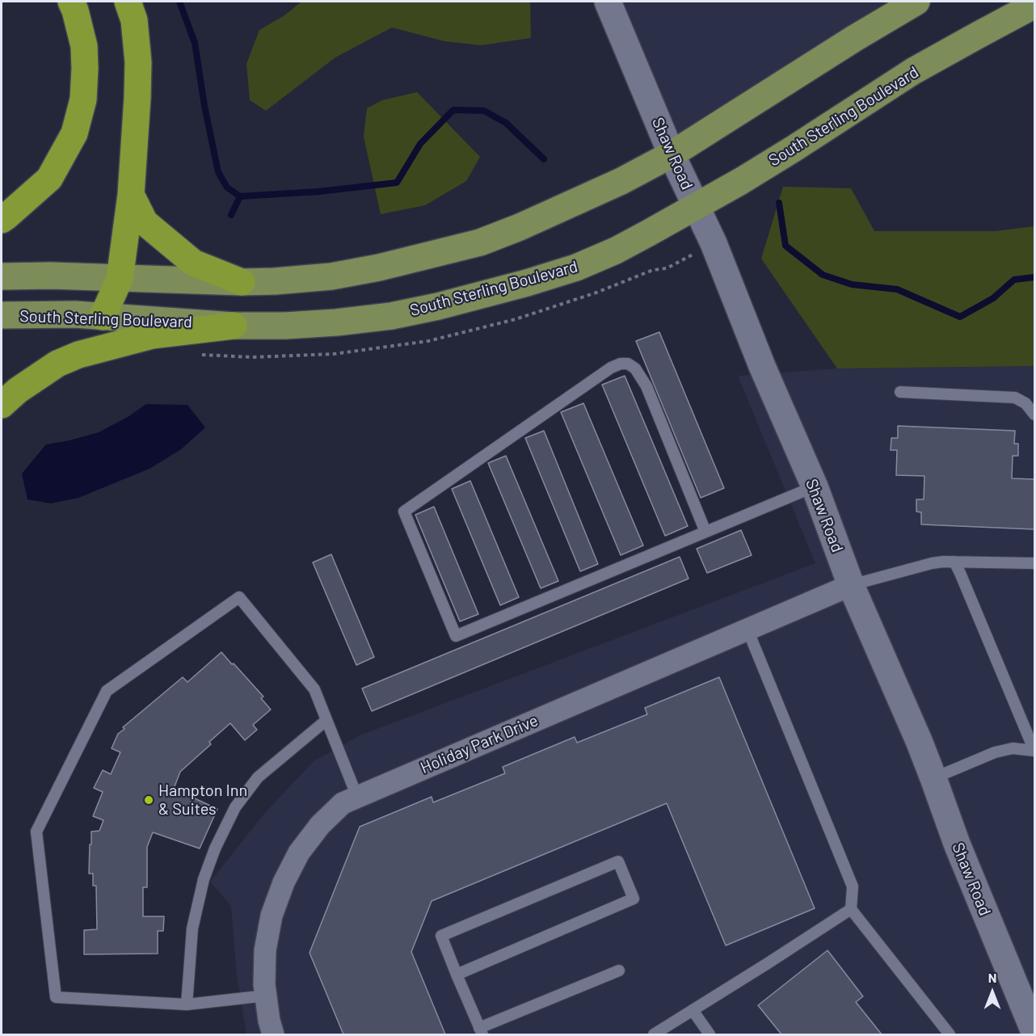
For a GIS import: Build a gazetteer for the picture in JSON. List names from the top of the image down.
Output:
{
  "streets": {
    "main road": ["South Sterling Boulevard", "Shaw Road"],
    "street": ["Holiday Park Drive"]
  },
  "crossings": [
    ["South Sterling Boulevard", "Shaw Road"],
    ["Shaw Road", "Holiday Park Drive"]
  ],
  "places": ["Hampton Inn & Suites"],
  "north": "top"
}
